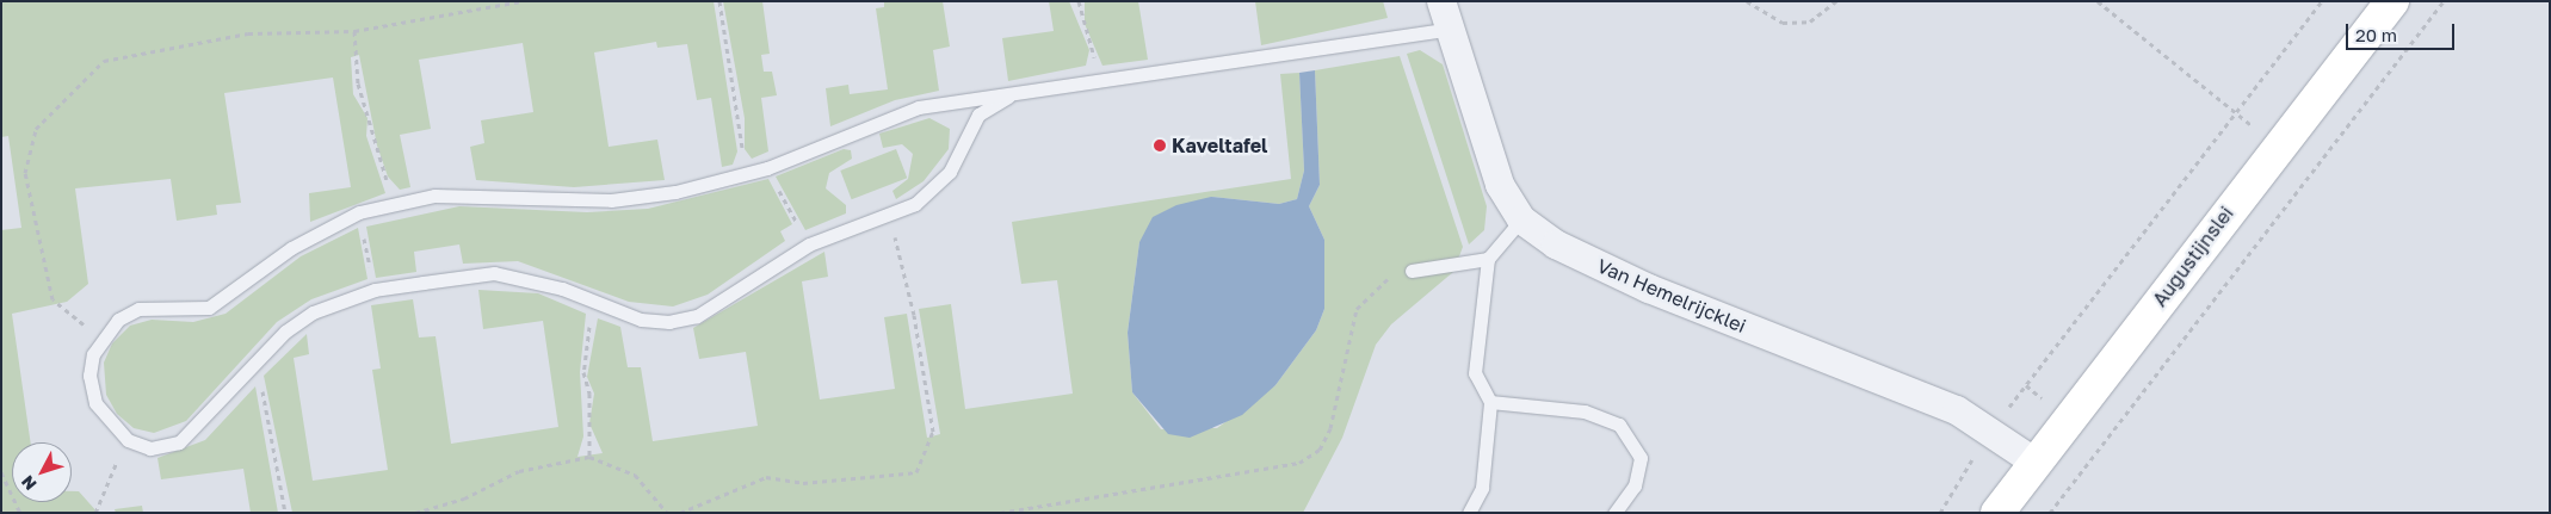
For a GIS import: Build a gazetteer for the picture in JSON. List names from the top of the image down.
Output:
{
  "streets": {
    "street": ["Augustijnslei", "Van Hemelrijcklei"]
  },
  "crossings": [
    ["Augustijnslei", "Van Hemelrijcklei"]
  ],
  "places": ["Kaveltafel"],
  "scale_bar": "20 m",
  "north": "bottom left"
}
